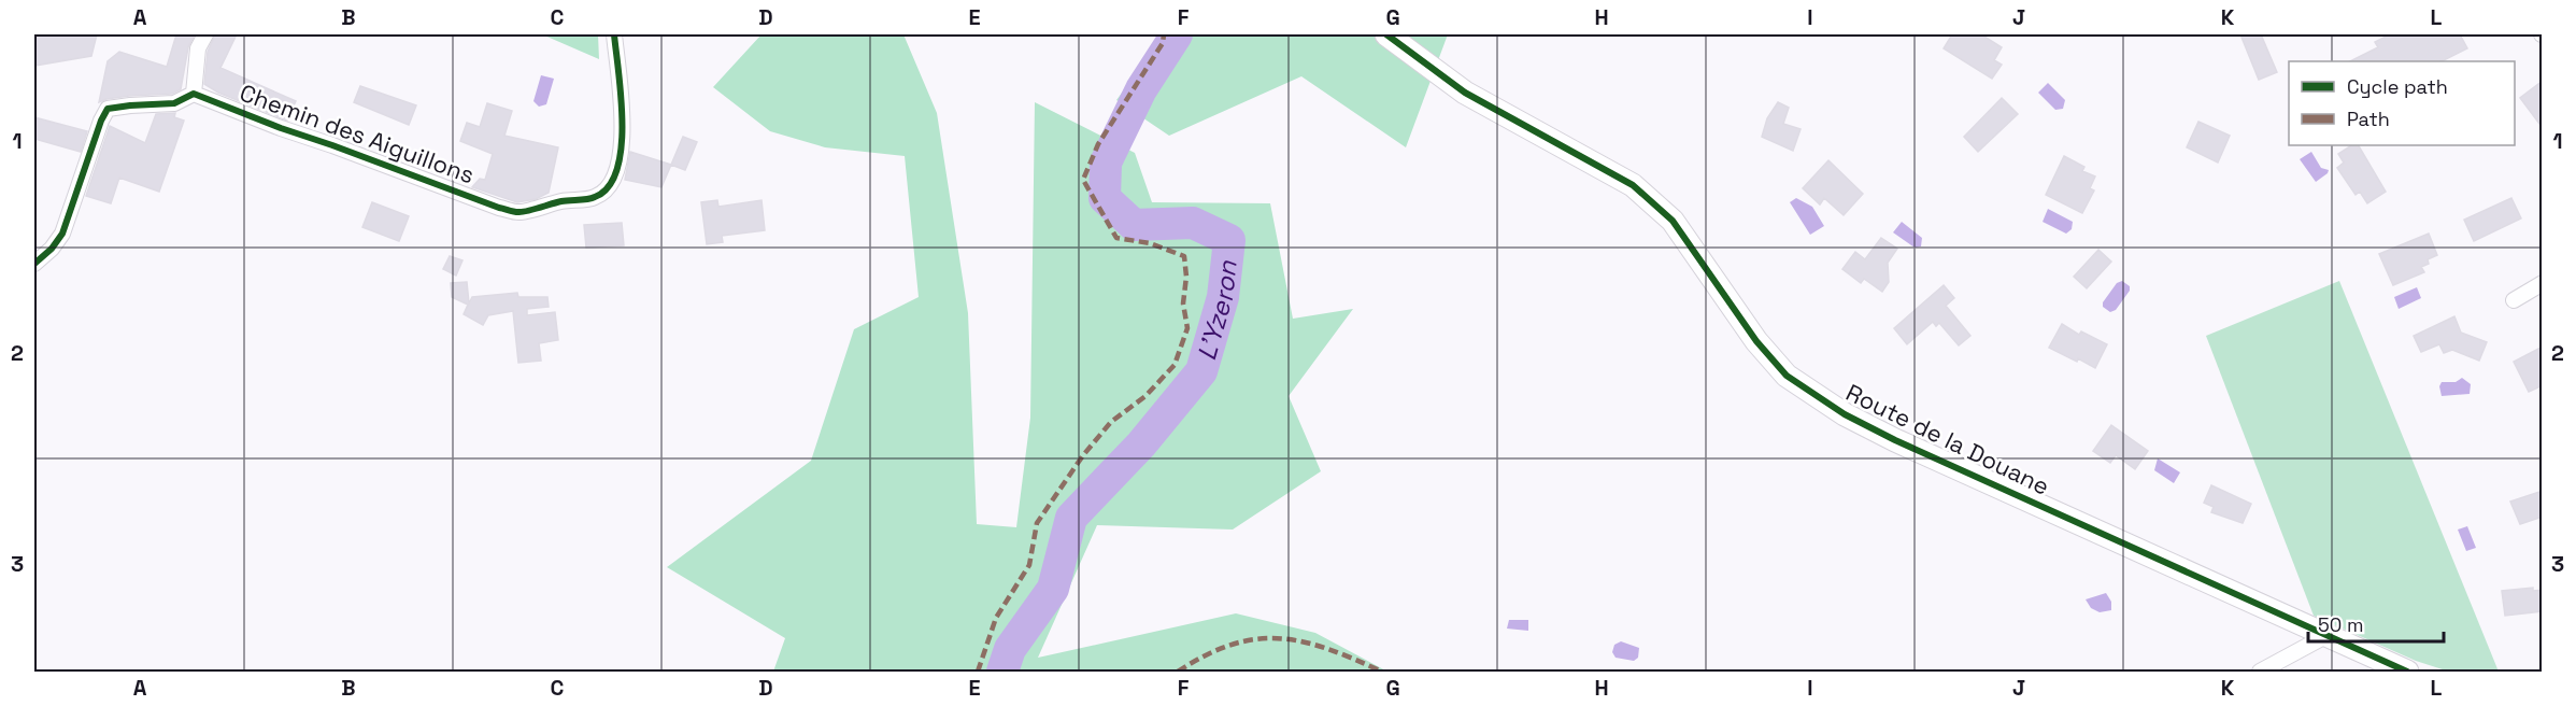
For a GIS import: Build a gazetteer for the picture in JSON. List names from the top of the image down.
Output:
{
  "streets": {
    "main road": ["Route de la Douane"],
    "street": ["Chemin des Aiguillons"]
  },
  "water": ["L'Yzeron"],
  "legend": ["Cycle path", "Path"],
  "scale_bar": "50 m",
  "grid": {
    "columns": [
      "A",
      "B",
      "C",
      "D",
      "E",
      "F",
      "G",
      "H",
      "I",
      "J",
      "K",
      "L"
    ],
    "rows": ["1", "2", "3"]
  }
}
